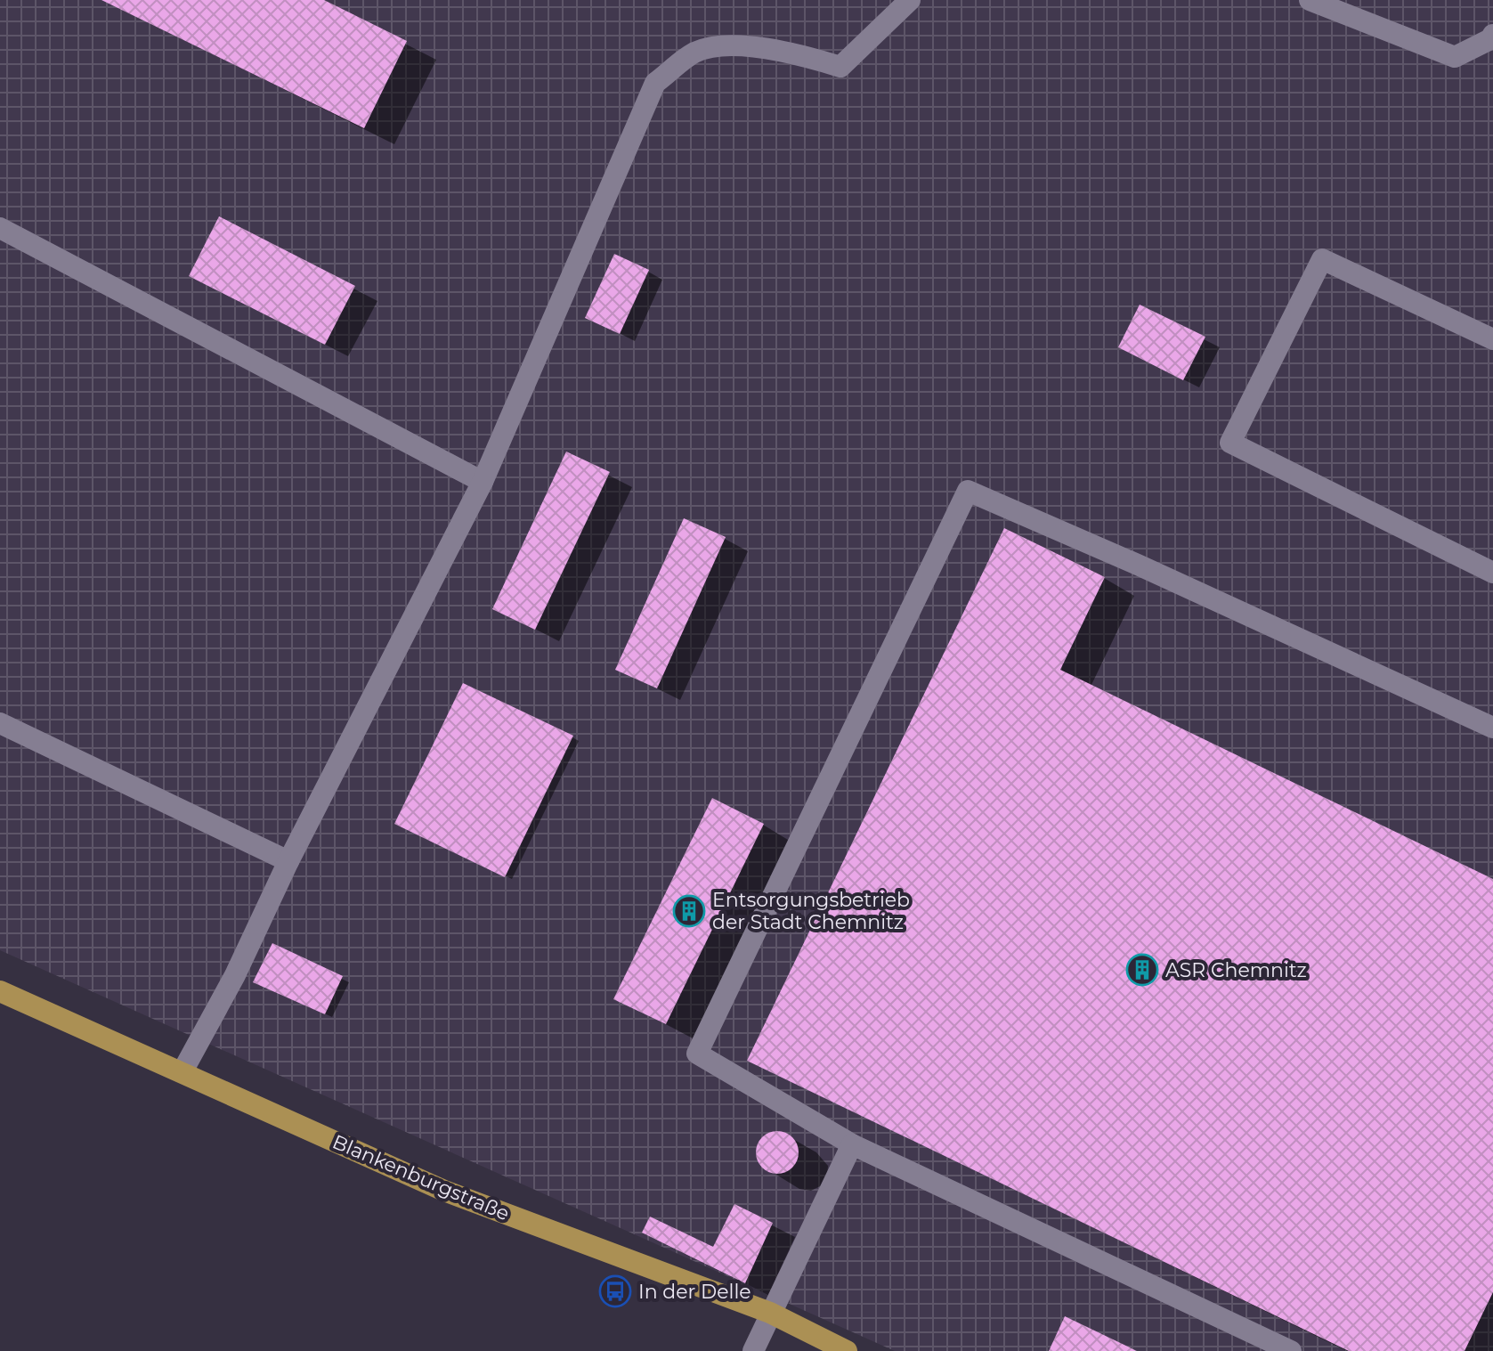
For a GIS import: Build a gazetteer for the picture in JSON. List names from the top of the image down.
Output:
{
  "streets": {
    "main road": ["Blankenburgstraße"]
  },
  "places": {
    "building": ["Entsorgungsbetrieb der Stadt Chemnitz", "ASR Chemnitz"],
    "bus stop": ["In der Delle"]
  }
}
